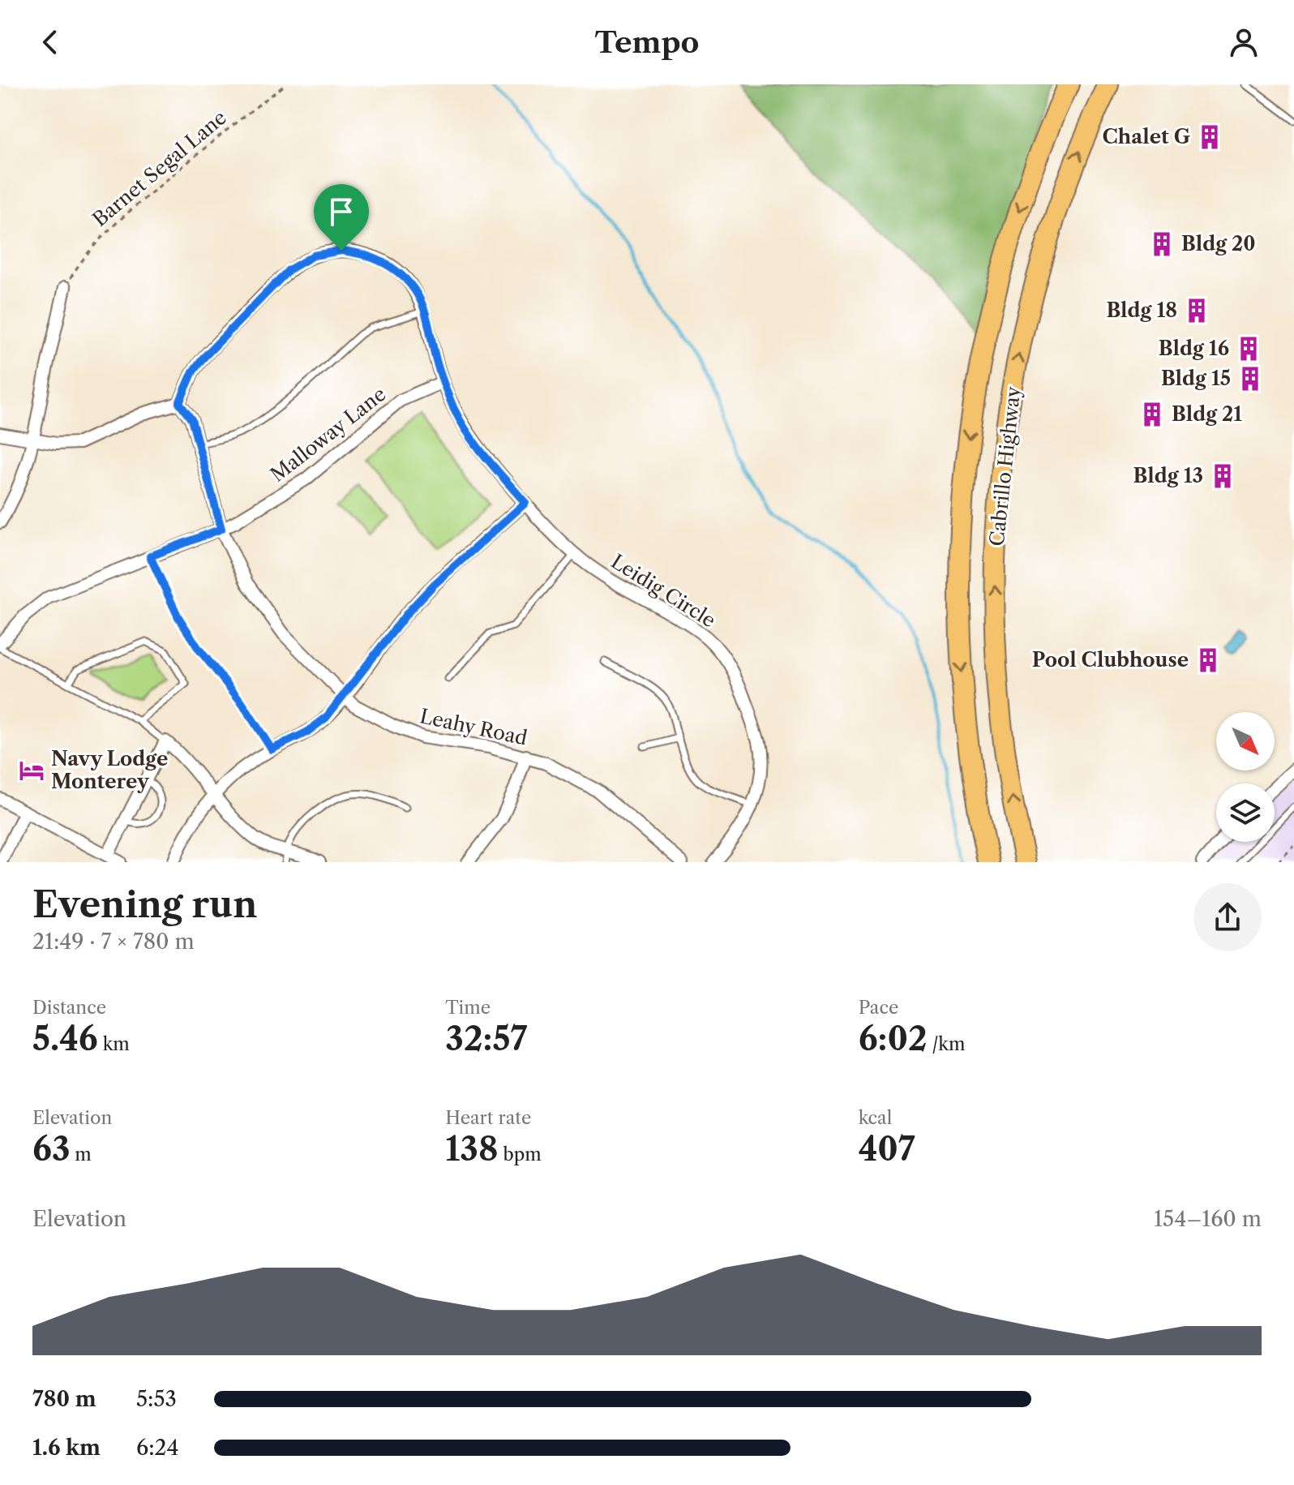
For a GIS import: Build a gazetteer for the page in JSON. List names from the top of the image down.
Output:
{
  "streets": {
    "highway": ["Cabrillo Highway"],
    "street": ["Malloway Lane", "Leidig Circle", "Leahy Road"],
    "path": ["Barnet Segal Lane"]
  },
  "crossings": [
    ["Malloway Lane", "Leidig Circle"],
    ["Malloway Lane", "Leahy Road"],
    ["Leidig Circle", "Leahy Road"]
  ],
  "places": {
    "building": [
      "Chalet G",
      "Bldg 20",
      "Bldg 18",
      "Bldg 16",
      "Bldg 15",
      "Bldg 21",
      "Bldg 13",
      "Pool Clubhouse"
    ],
    "hotel": ["Navy Lodge Monterey"]
  },
  "north": "bottom right",
  "page": {
    "header": "Tempo",
    "heading": ["Evening run", "21:49 · 7 × 780 m"],
    "stats": [
      ["Distance", "5.46 km"],
      ["Time", "32:57"],
      ["Pace", "6:02 /km"],
      ["Elevation", "63 m"],
      ["Heart rate", "138 bpm"],
      ["kcal", "407"]
    ],
    "chart": ["Elevation", "154–160 m"],
    "list": [
      {
        "name": "780 m",
        "note": "5:53"
      },
      {
        "name": "1.6 km",
        "note": "6:24"
      }
    ]
  }
}
